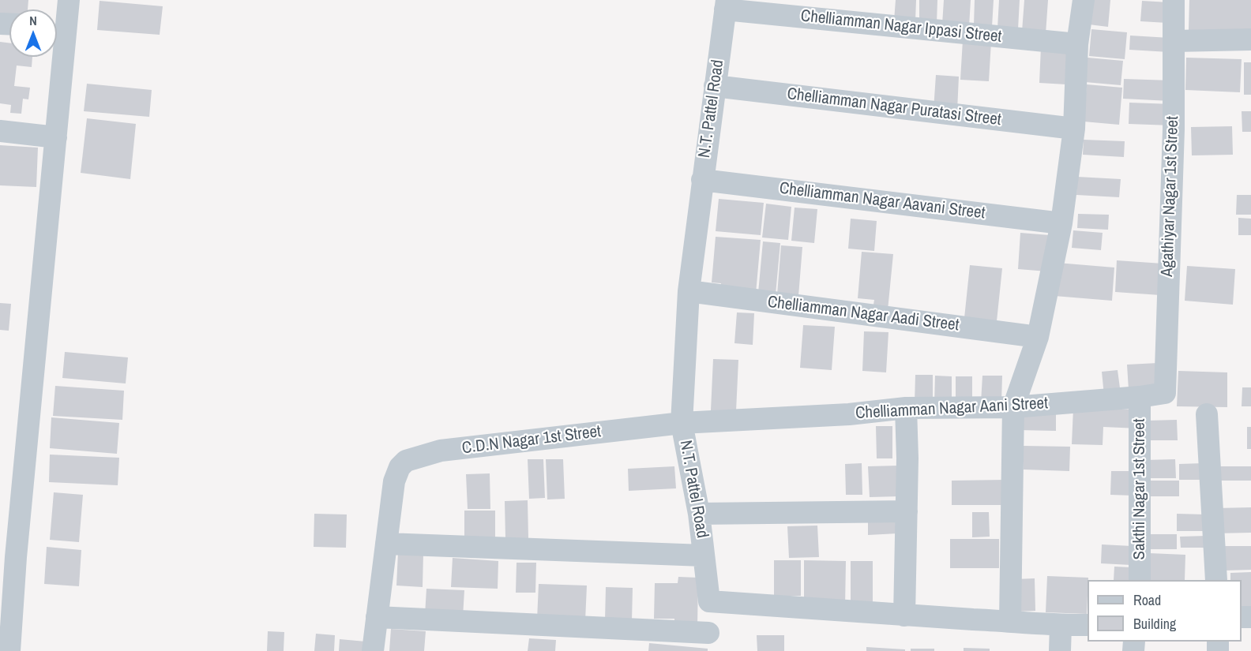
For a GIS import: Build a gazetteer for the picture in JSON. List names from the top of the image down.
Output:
{
  "streets": {
    "street": [
      "Chelliamman Nagar Ippasi Street",
      "Chelliamman Nagar Puratasi Street",
      "N.T. Pattel Road",
      "Agathiyar Nagar 1st Street",
      "Chelliamman Nagar Aavani Street",
      "Chelliamman Nagar Aadi Street",
      "Chelliamman Nagar Aani Street",
      "C.D.N Nagar 1st Street",
      "Sakthi Nagar 1st Street"
    ]
  },
  "crossings": [
    ["Chelliamman Nagar Ippasi Street", "N.T. Pattel Road"],
    ["Chelliamman Nagar Puratasi Street", "N.T. Pattel Road"],
    ["N.T. Pattel Road", "Chelliamman Nagar Aavani Street"],
    ["N.T. Pattel Road", "Chelliamman Nagar Aadi Street"],
    ["N.T. Pattel Road", "Chelliamman Nagar Aani Street"],
    ["N.T. Pattel Road", "C.D.N Nagar 1st Street"],
    ["Agathiyar Nagar 1st Street", "Chelliamman Nagar Aani Street"],
    ["Chelliamman Nagar Aani Street", "C.D.N Nagar 1st Street"],
    ["Chelliamman Nagar Aani Street", "Sakthi Nagar 1st Street"]
  ],
  "legend": ["Road", "Building"],
  "north": "top"
}
